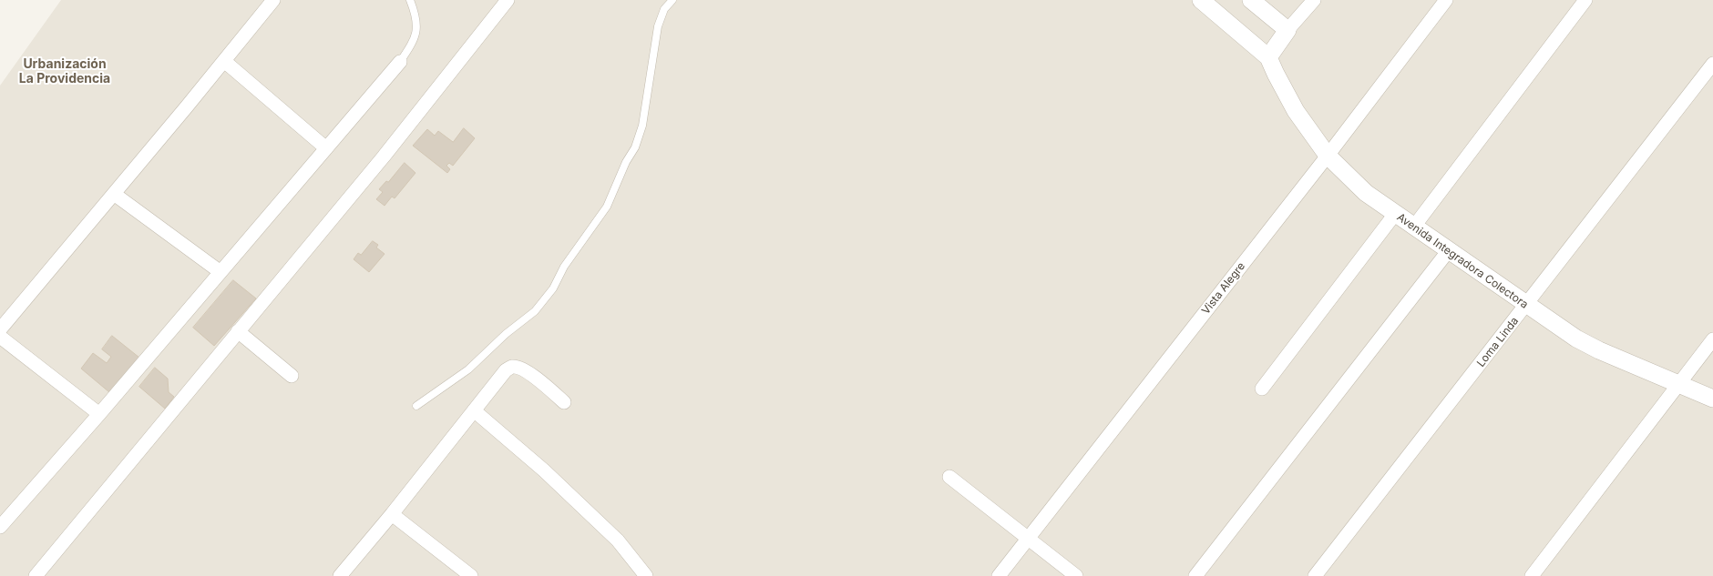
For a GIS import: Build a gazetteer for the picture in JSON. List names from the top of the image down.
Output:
{
  "streets": {
    "street": ["Avenida Integradora Colectora", "Vista Alegre", "Loma Linda"]
  },
  "crossings": [
    ["Avenida Integradora Colectora", "Vista Alegre"],
    ["Avenida Integradora Colectora", "Loma Linda"]
  ],
  "districts": ["Urbanización La Providencia"]
}
